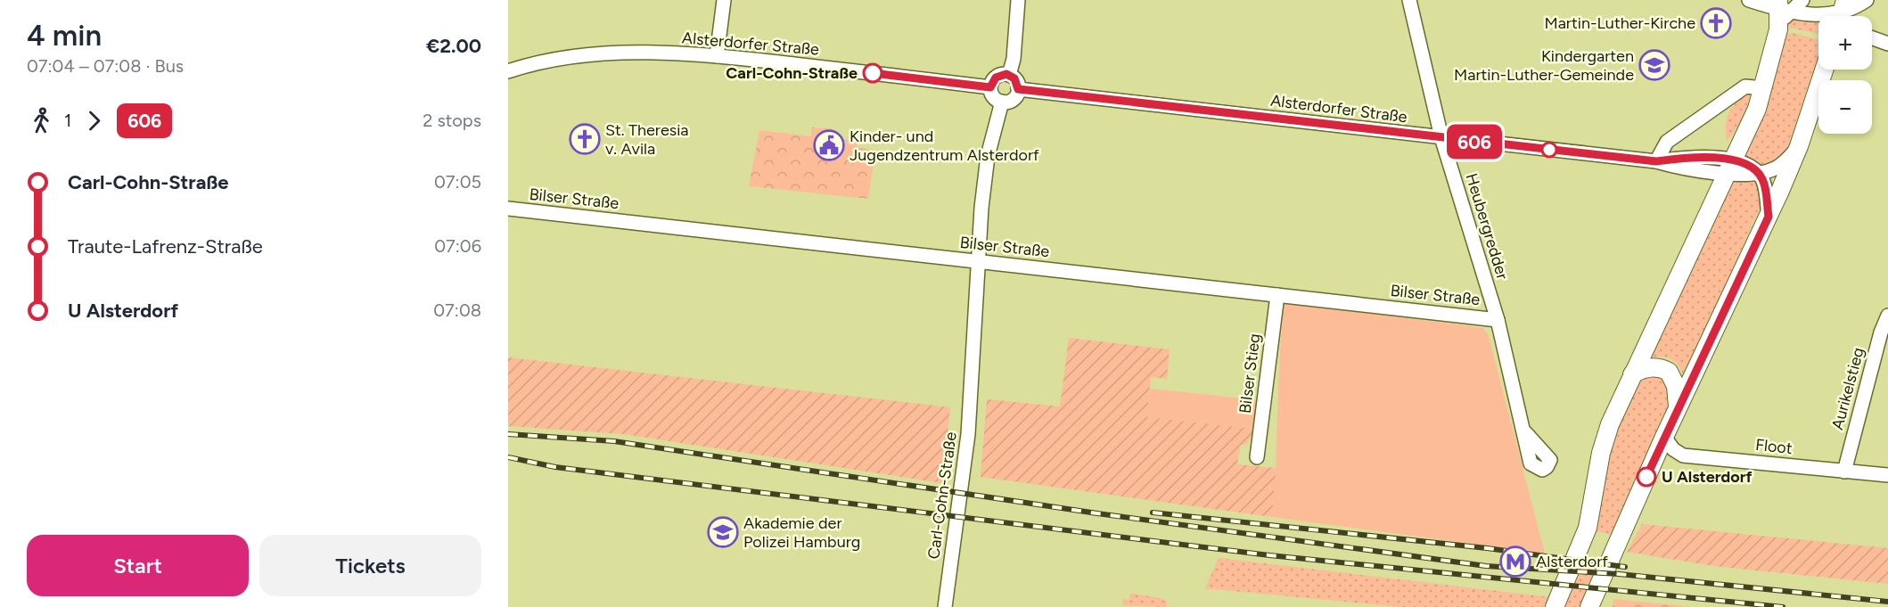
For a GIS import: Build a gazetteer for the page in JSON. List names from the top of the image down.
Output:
{
  "streets": {
    "street": [
      "Alsterdorfer Straße",
      "Bilser Straße",
      "Heubergredder",
      "Bilser Stieg",
      "Aurikelstieg",
      "Floot",
      "Carl-Cohn-Straße"
    ]
  },
  "crossings": [
    ["Alsterdorfer Straße", "Heubergredder"],
    ["Alsterdorfer Straße", "Carl-Cohn-Straße"],
    ["Bilser Straße", "Heubergredder"],
    ["Bilser Straße", "Bilser Stieg"],
    ["Bilser Straße", "Carl-Cohn-Straße"],
    ["Aurikelstieg", "Floot"]
  ],
  "places": {
    "church": ["Martin-Luther-Kirche", "St. Theresia v. Avila"],
    "school or university": ["Kindergarten Martin-Luther-Gemeinde", "Akademie der Polizei Hamburg"],
    "other": ["Carl-Cohn-Straße", "U Alsterdorf"],
    "public building": ["Kinder- und Jugendzentrum Alsterdorf"],
    "metro station": ["Alsterdorf"]
  },
  "lines": ["bus line 606"],
  "page": {
    "heading": ["4 min", "07:04 – 07:08 · Bus", "€2.00"],
    "on_map": "606",
    "map_buttons": ["+", "−"],
    "legs": ["1", "606", "2 stops"],
    "list": [
      {
        "name": "Carl-Cohn-Straße",
        "value": "07:05"
      },
      {
        "name": "Traute-Lafrenz-Straße",
        "value": "07:06"
      },
      {
        "name": "U Alsterdorf",
        "value": "07:08"
      }
    ],
    "buttons": ["Start", "Tickets"]
  }
}
